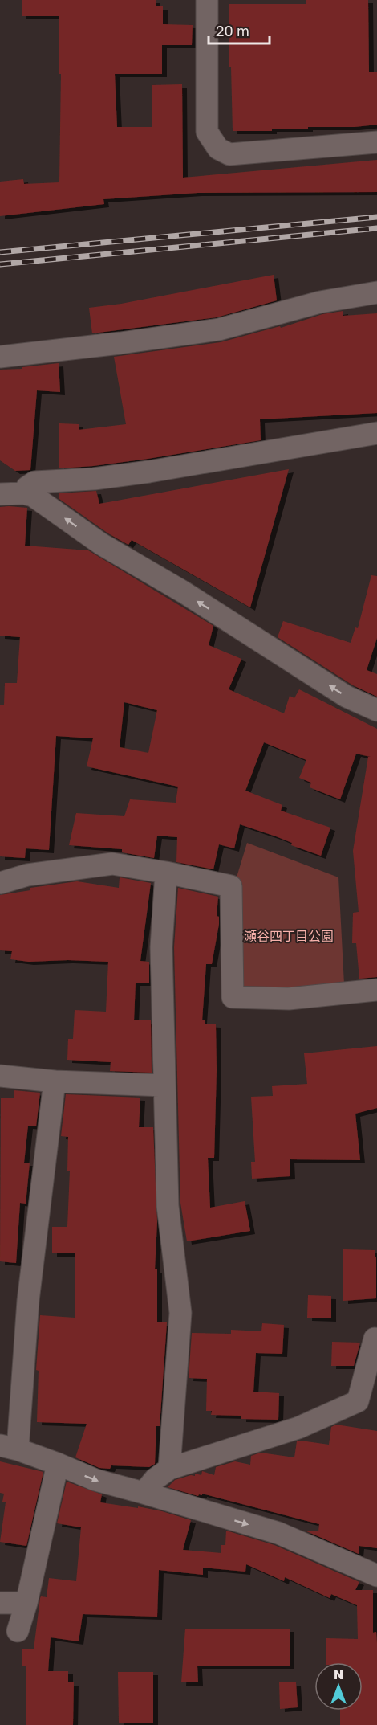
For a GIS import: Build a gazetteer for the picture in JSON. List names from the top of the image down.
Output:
{
  "parks": ["瀬谷四丁目公園"],
  "scale_bar": "20 m",
  "north": "top"
}
